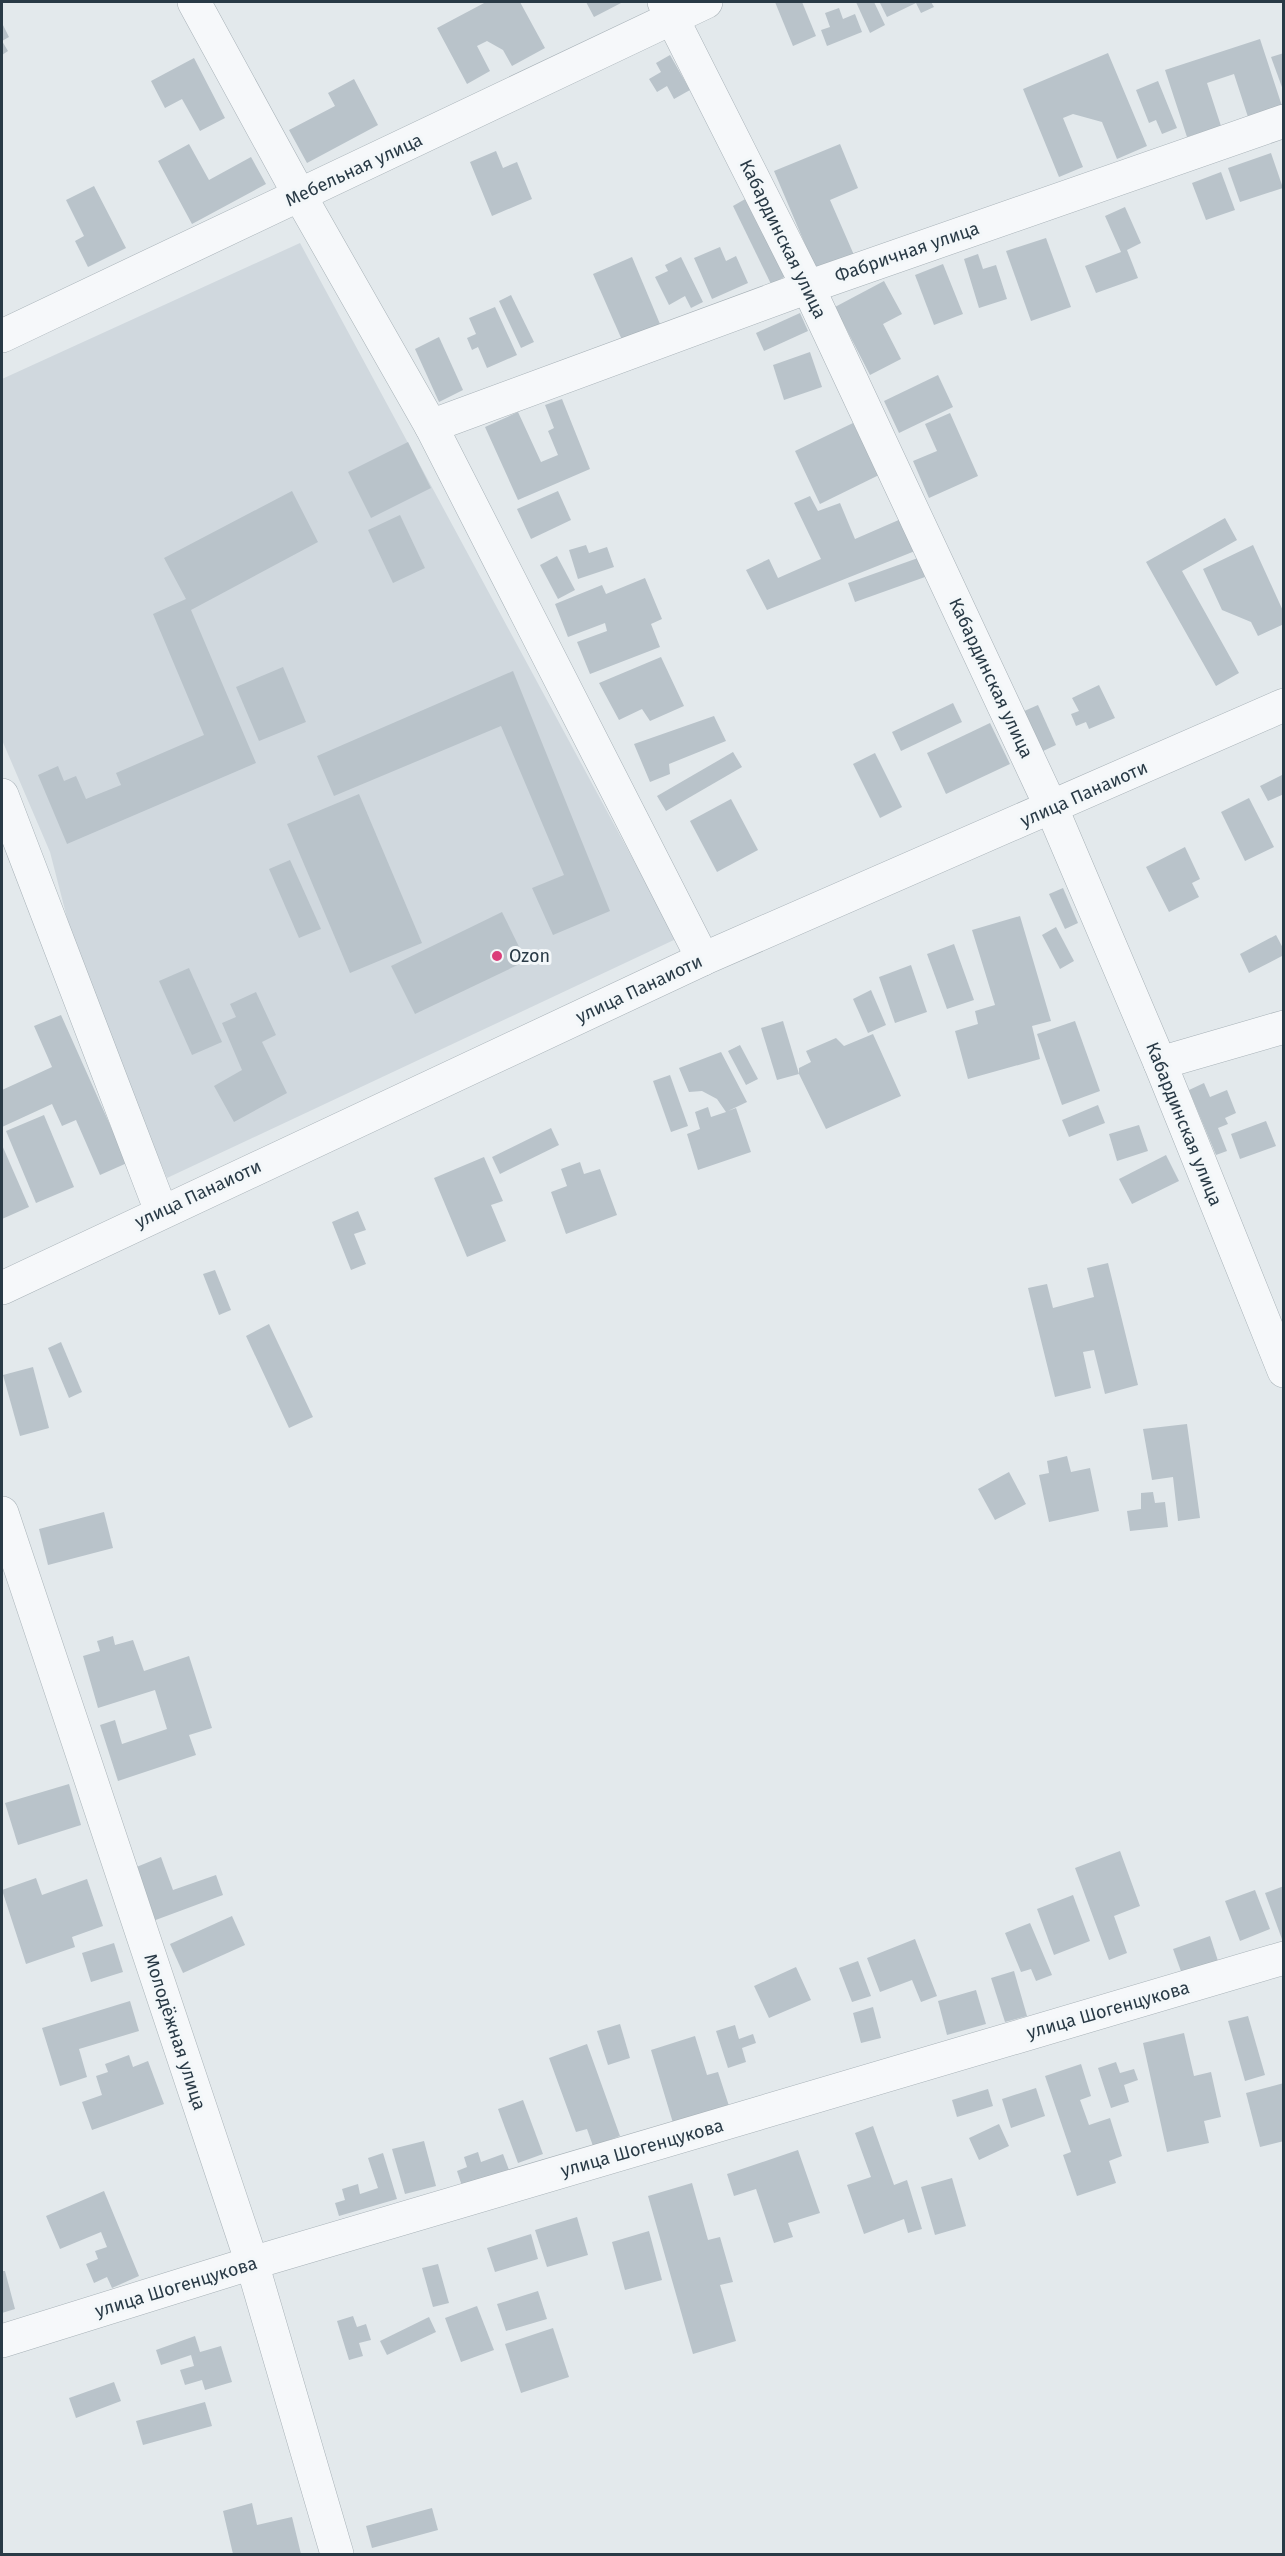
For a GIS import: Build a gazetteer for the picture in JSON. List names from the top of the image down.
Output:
{
  "streets": {
    "street": [
      "Мебельная улица",
      "Кабардинская улица",
      "Фабричная улица",
      "улица Панаиоти",
      "улица Шогенцукова",
      "Молодёжная улица"
    ]
  },
  "crossings": [
    ["Мебельная улица", "Кабардинская улица"],
    ["Кабардинская улица", "Фабричная улица"],
    ["Кабардинская улица", "улица Панаиоти"],
    ["улица Шогенцукова", "Молодёжная улица"]
  ],
  "places": ["Ozon"]
}
